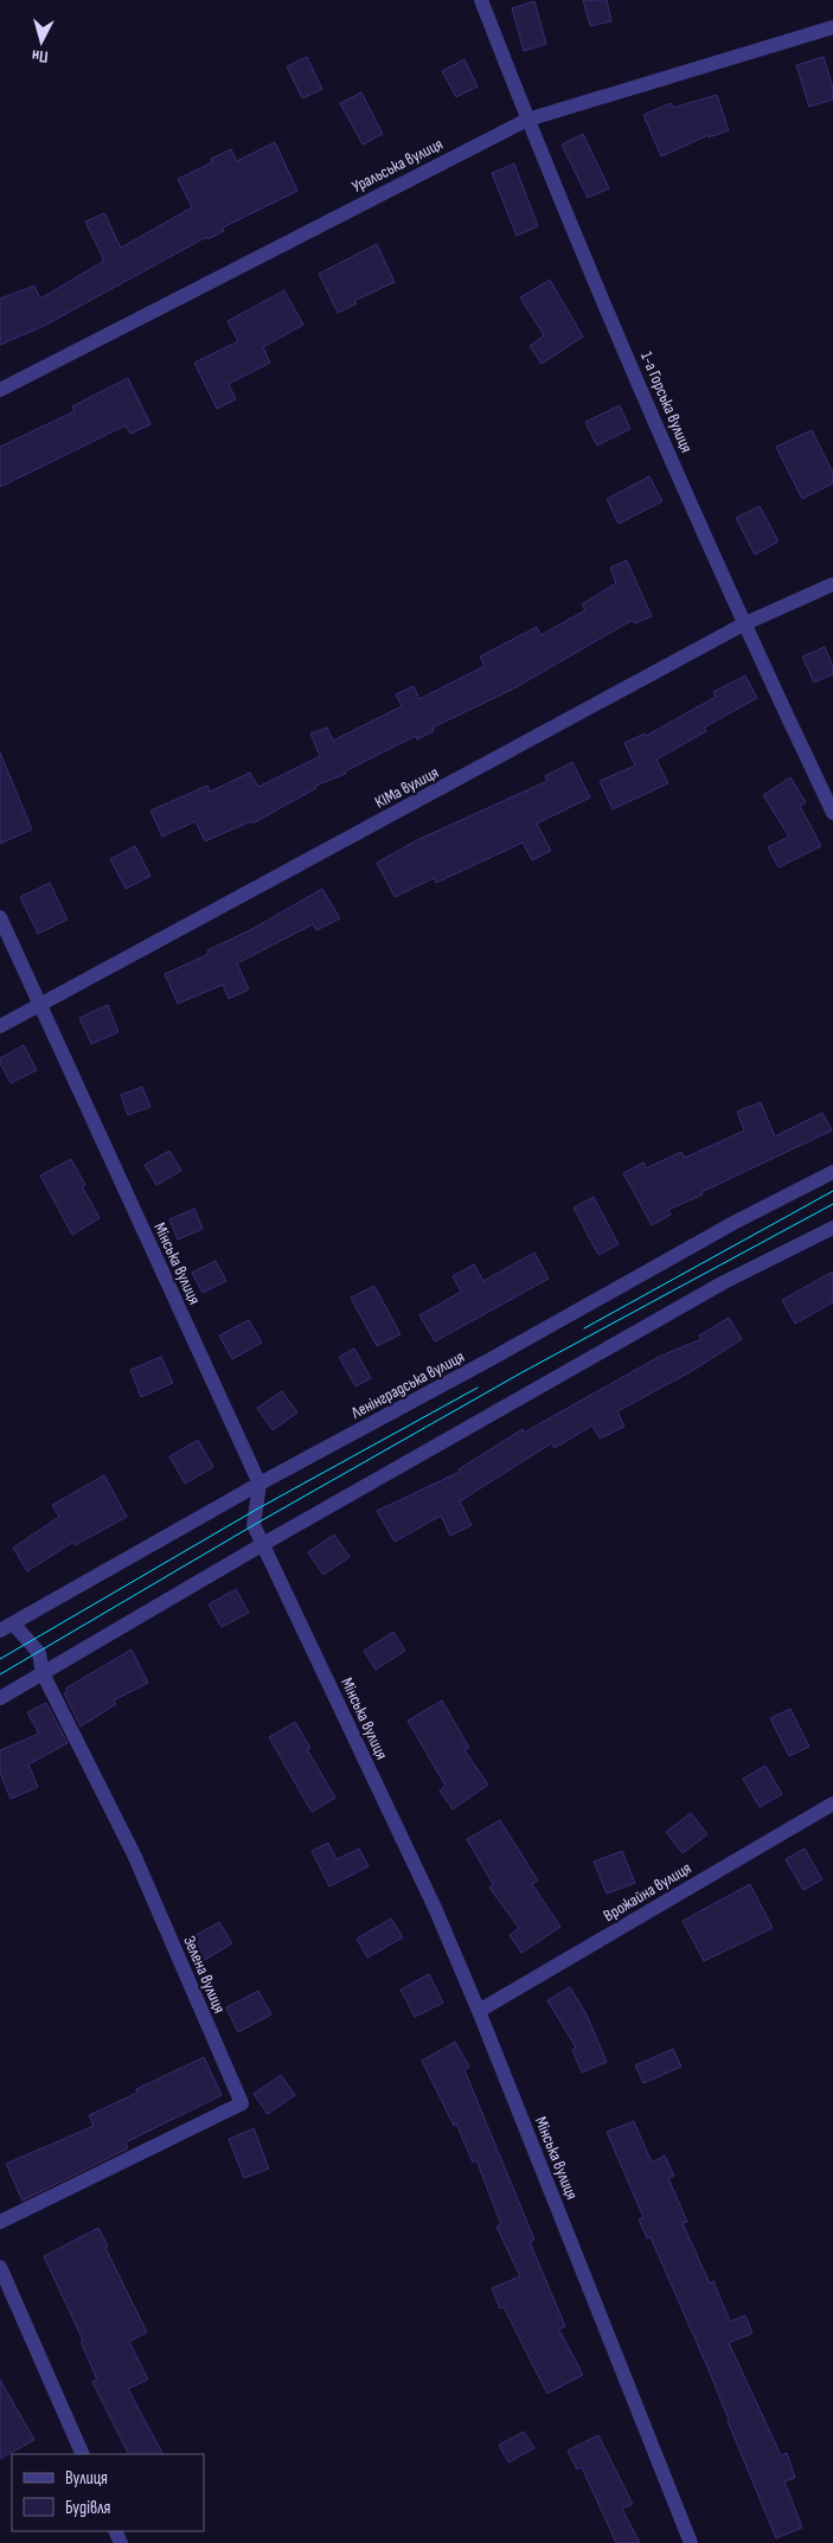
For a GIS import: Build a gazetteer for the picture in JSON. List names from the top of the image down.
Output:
{
  "streets": {
    "street": [
      "Уральська вулиця",
      "1-а Горська вулиця",
      "КІМа вулиця",
      "Мінська вулиця",
      "Ленінградська вулиця",
      "Врожайна вулиця",
      "Зелена вулиця"
    ]
  },
  "crossings": [
    ["Уральська вулиця", "1-а Горська вулиця"],
    ["1-а Горська вулиця", "КІМа вулиця"],
    ["КІМа вулиця", "Мінська вулиця"],
    ["Мінська вулиця", "Ленінградська вулиця"],
    ["Мінська вулиця", "Врожайна вулиця"],
    ["Ленінградська вулиця", "Зелена вулиця"]
  ],
  "legend": ["Вулиця", "Будівля"],
  "north": "bottom"
}
